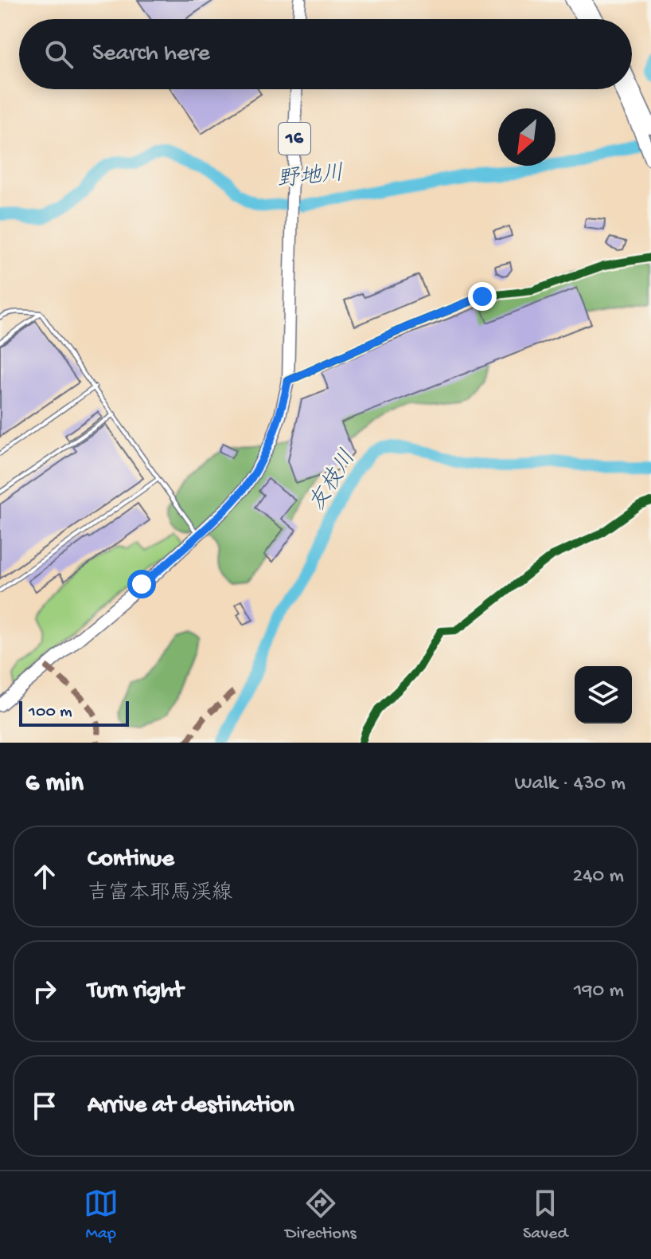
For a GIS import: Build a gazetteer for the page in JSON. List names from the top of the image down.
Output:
{
  "streets": {
    "main road": ["16"]
  },
  "water": ["野地川", "友枝川"],
  "scale_bar": "100 m",
  "north": "bottom left",
  "page": {
    "search": "Search here",
    "scale": "100 m",
    "heading": ["6 min", "Walk · 430 m"],
    "list": [
      ["Continue", "吉富本耶馬渓線", "240 m"],
      ["Turn right", "190 m"],
      "Arrive at destination"
    ],
    "nav": ["Map", "Directions", "Saved"]
  }
}
